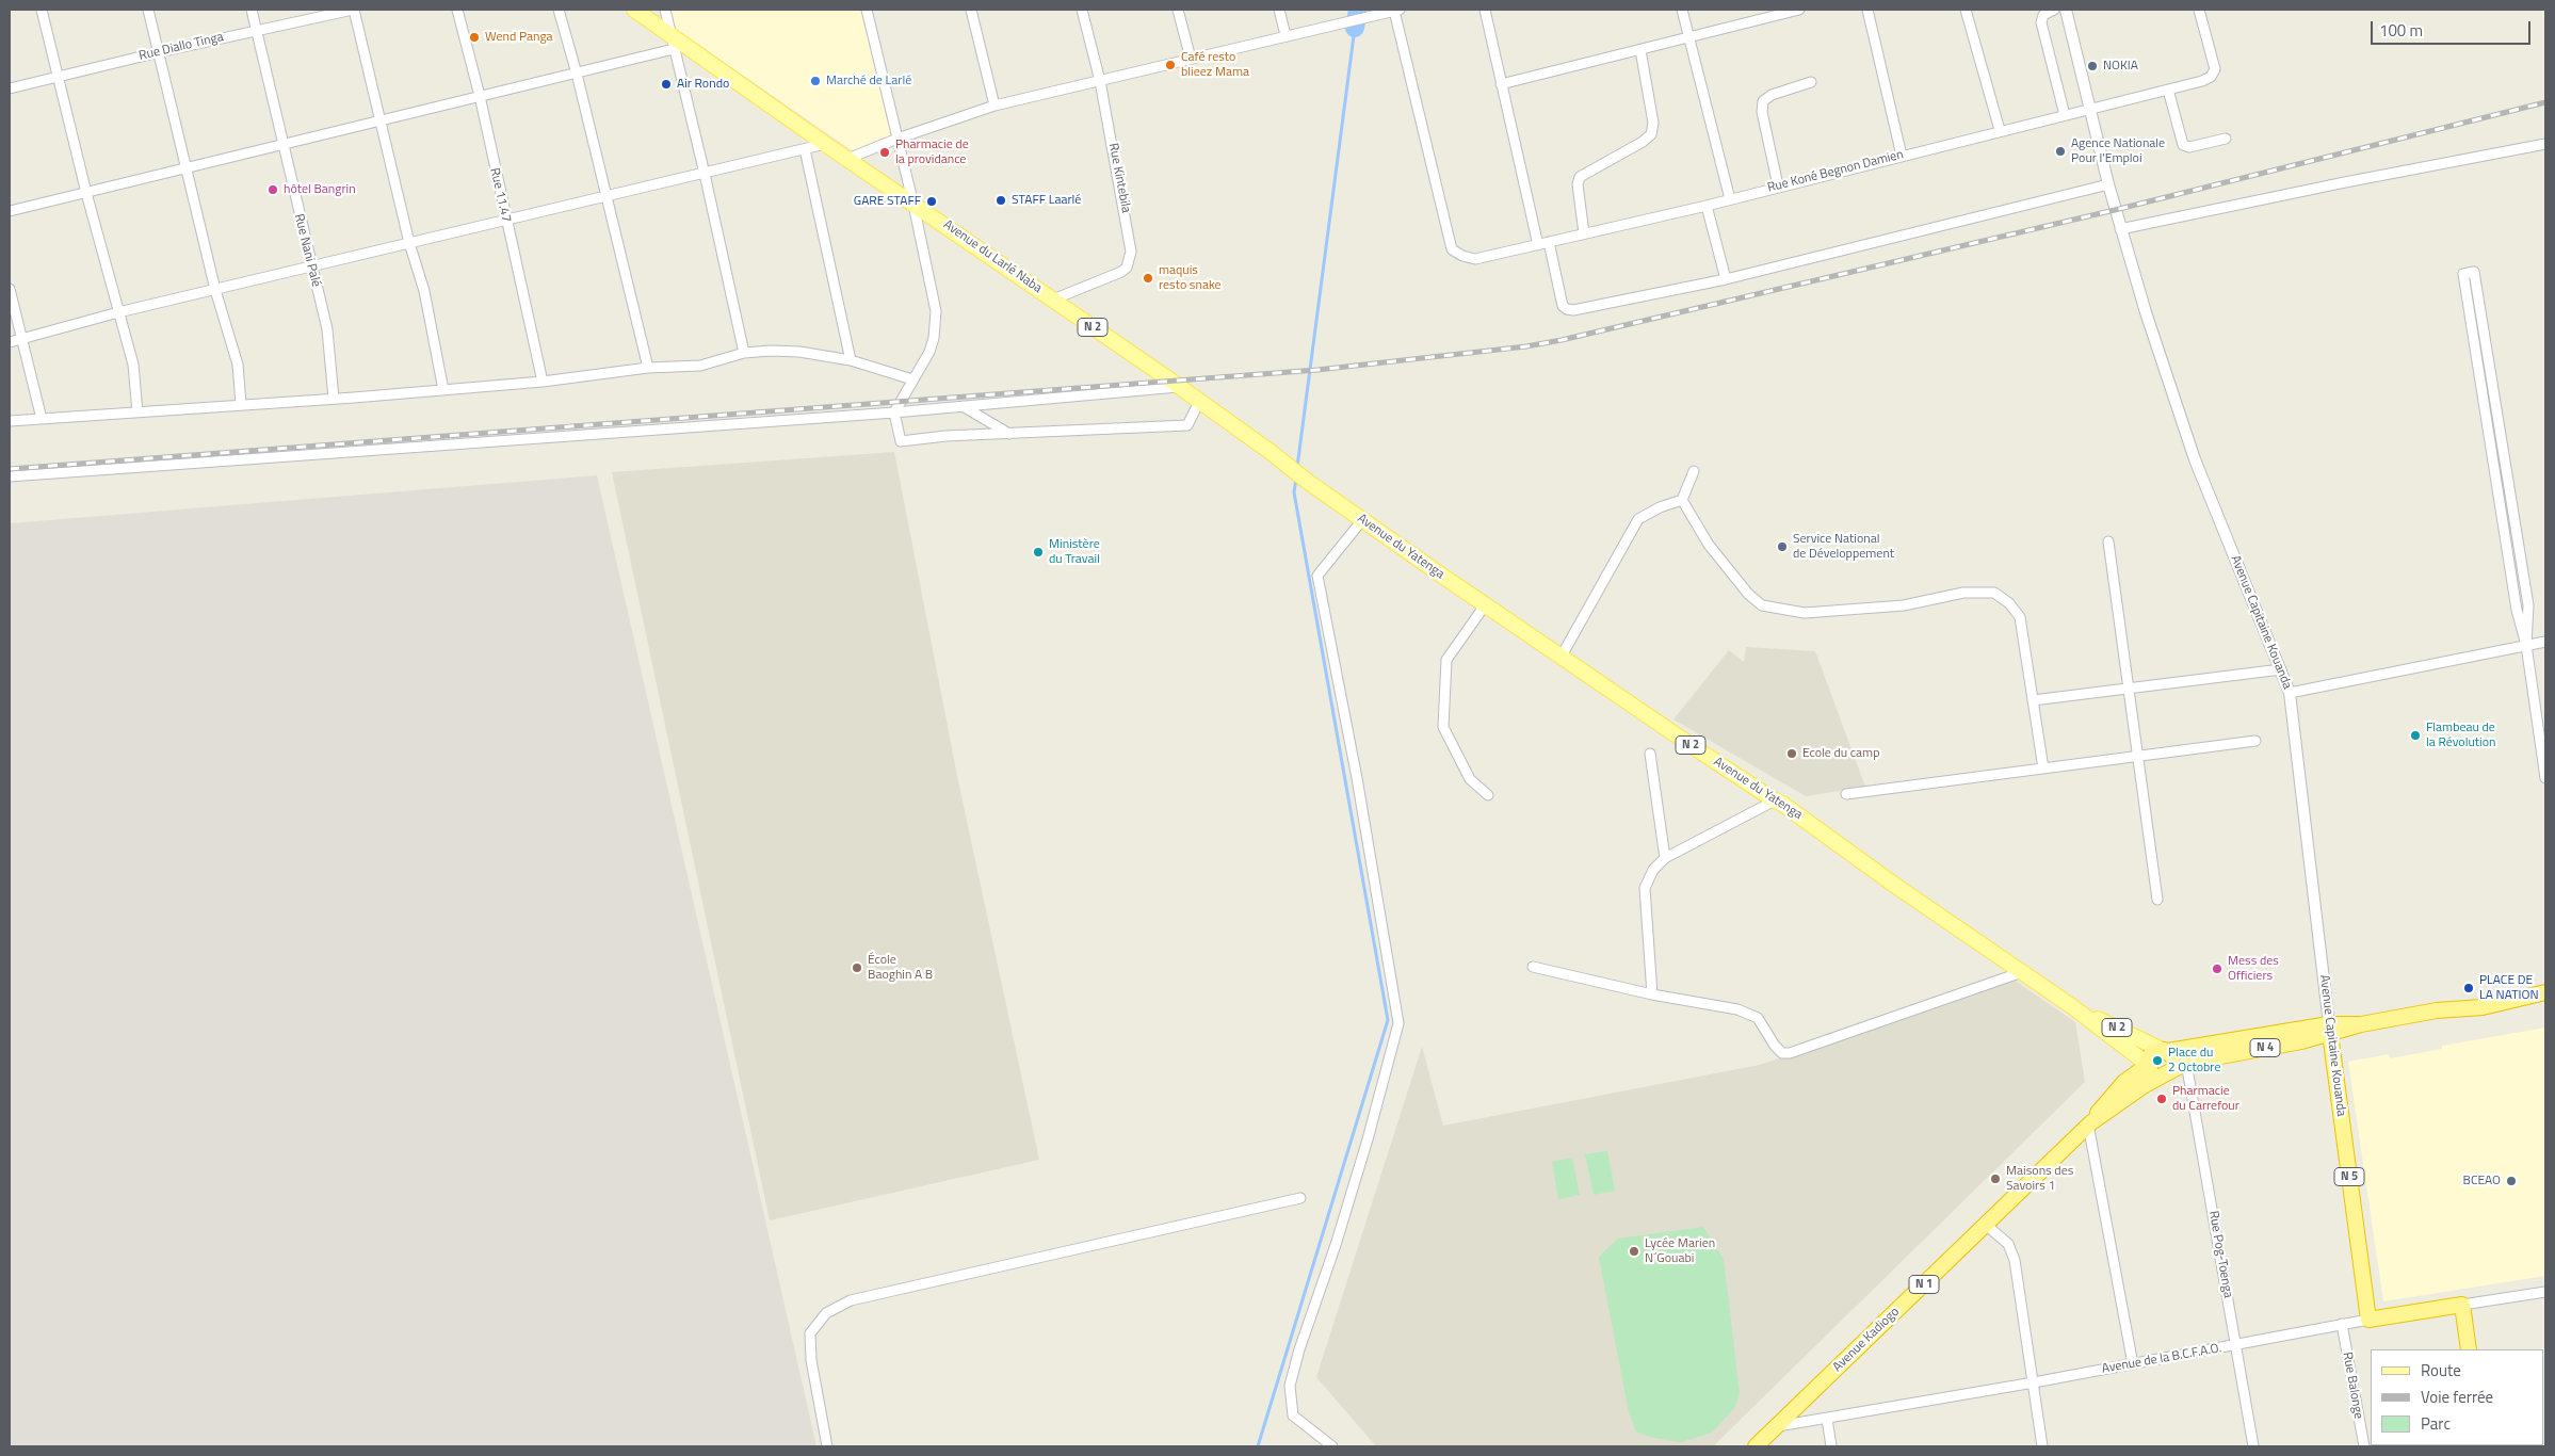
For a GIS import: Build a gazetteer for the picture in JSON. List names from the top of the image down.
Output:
{
  "streets": {
    "highway": [
      "Avenue Capitaine Kouanda",
      "N 4",
      "N 5",
      "N 1",
      "Avenue Kadiogo",
      "Avenue de la B.C.F.A.O."
    ],
    "main road": ["Avenue du Larlé Naba", "N 2", "Avenue du Yatenga"],
    "street": [
      "Rue Diallo Tinga",
      "Rue Koné Begnon Damien",
      "Rue Kintebila",
      "Rue 11.47",
      "Rue Nani Palé",
      "Rue Pog-Toenga",
      "Rue Balonge"
    ]
  },
  "crossings": [
    ["Rue Diallo Tinga", "Rue Nani Palé"],
    ["Rue Koné Begnon Damien", "Avenue Capitaine Kouanda"],
    ["Rue Kintebila", "Avenue du Larlé Naba"],
    ["Avenue du Larlé Naba", "Avenue du Yatenga"],
    ["Avenue du Yatenga", "N 4"],
    ["Avenue du Yatenga", "Avenue Kadiogo"],
    ["Avenue Capitaine Kouanda", "N 4"],
    ["Avenue Capitaine Kouanda", "Avenue de la B.C.F.A.O."],
    ["N 4", "Rue Pog-Toenga"],
    ["N 4", "Avenue Kadiogo"],
    ["Rue Pog-Toenga", "Avenue de la B.C.F.A.O."],
    ["Avenue Kadiogo", "Avenue de la B.C.F.A.O."],
    ["Avenue de la B.C.F.A.O.", "Rue Balonge"]
  ],
  "places": [
    "Wend Panga",
    "Café resto blieez Mama",
    "NOKIA",
    "Marché de Larlé",
    "Air Rondo",
    "Agence Nationale Pour l'Emploi",
    "Pharmacie de la providance",
    "hôtel Bangrin",
    "STAFF Laarlé",
    "GARE STAFF",
    "maquis resto snake",
    "Service National de Développement",
    "Ministère du Travail",
    "Flambeau de la Révolution",
    "Ecole du camp",
    "École Baoghin A B",
    "Mess des Officiers",
    "PLACE DE LA NATION",
    "Place du 2 Octobre",
    "Pharmacie du Carrefour",
    "Maisons des Savoirs 1",
    "BCEAO",
    "Lycée Marien N´Gouabi"
  ],
  "legend": ["Route", "Voie ferrée", "Parc"],
  "scale_bar": "100 m"
}
